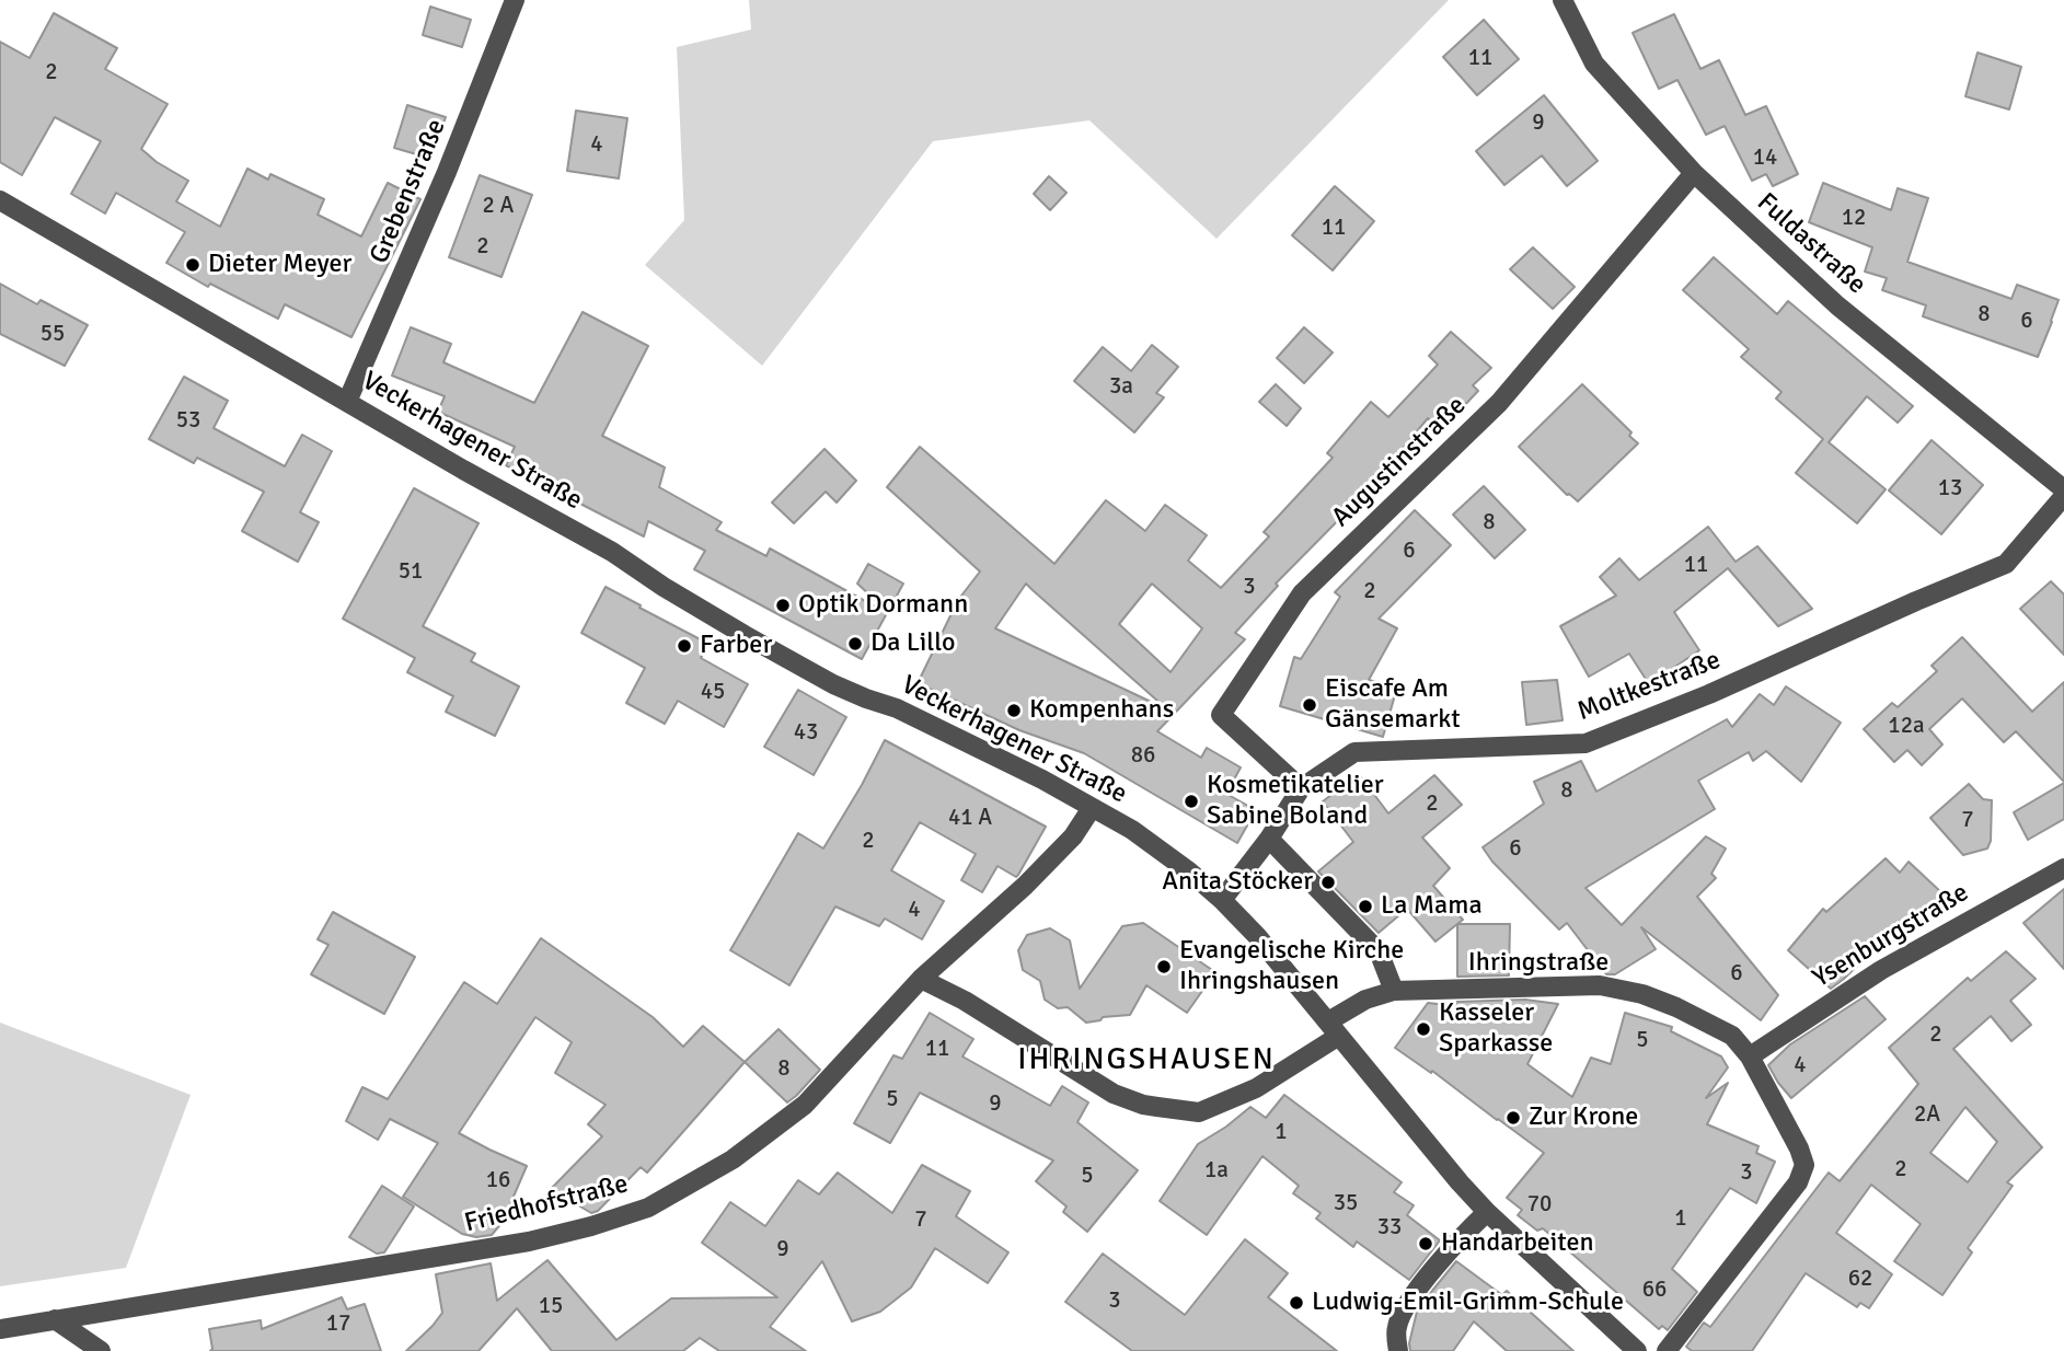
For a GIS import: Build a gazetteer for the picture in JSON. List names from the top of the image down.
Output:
{
  "streets": {
    "street": [
      "Grebenstraße",
      "Fuldastraße",
      "Veckerhagener Straße",
      "Augustinstraße",
      "Moltkestraße",
      "Ysenburgstraße",
      "Ihringstraße",
      "Friedhofstraße"
    ]
  },
  "crossings": [
    ["Grebenstraße", "Veckerhagener Straße"],
    ["Fuldastraße", "Augustinstraße"],
    ["Veckerhagener Straße", "Moltkestraße"],
    ["Veckerhagener Straße", "Ihringstraße"],
    ["Veckerhagener Straße", "Friedhofstraße"],
    ["Augustinstraße", "Moltkestraße"],
    ["Ysenburgstraße", "Ihringstraße"],
    ["Ihringstraße", "Friedhofstraße"]
  ],
  "districts": ["IHRINGSHAUSEN"],
  "places": [
    "Dieter Meyer",
    "Optik Dormann",
    "Da Lillo",
    "Farber",
    "Eiscafe Am Gänsemarkt",
    "Kompenhans",
    "Kosmetikatelier Sabine Boland",
    "Anita Stöcker",
    "La Mama",
    "Evangelische Kirche Ihringshausen",
    "Kasseler Sparkasse",
    "Zur Krone",
    "Handarbeiten",
    "Ludwig-Emil-Grimm-Schule"
  ],
  "house_numbers": [
    "11",
    "2",
    "9",
    "4",
    "14",
    "2 A",
    "12",
    "11",
    "2",
    "8",
    "6",
    "55",
    "3a",
    "53",
    "13",
    "8",
    "6",
    "11",
    "51",
    "3",
    "2",
    "45",
    "12a",
    "43",
    "86",
    "8",
    "2",
    "41 A",
    "7",
    "2",
    "6",
    "4",
    "6",
    "2",
    "5",
    "11",
    "4",
    "8",
    "5",
    "9",
    "2A",
    "1",
    "2",
    "1a",
    "3",
    "5",
    "16",
    "35",
    "70",
    "1",
    "7",
    "33",
    "9",
    "62",
    "66",
    "3",
    "15",
    "17"
  ]
}
